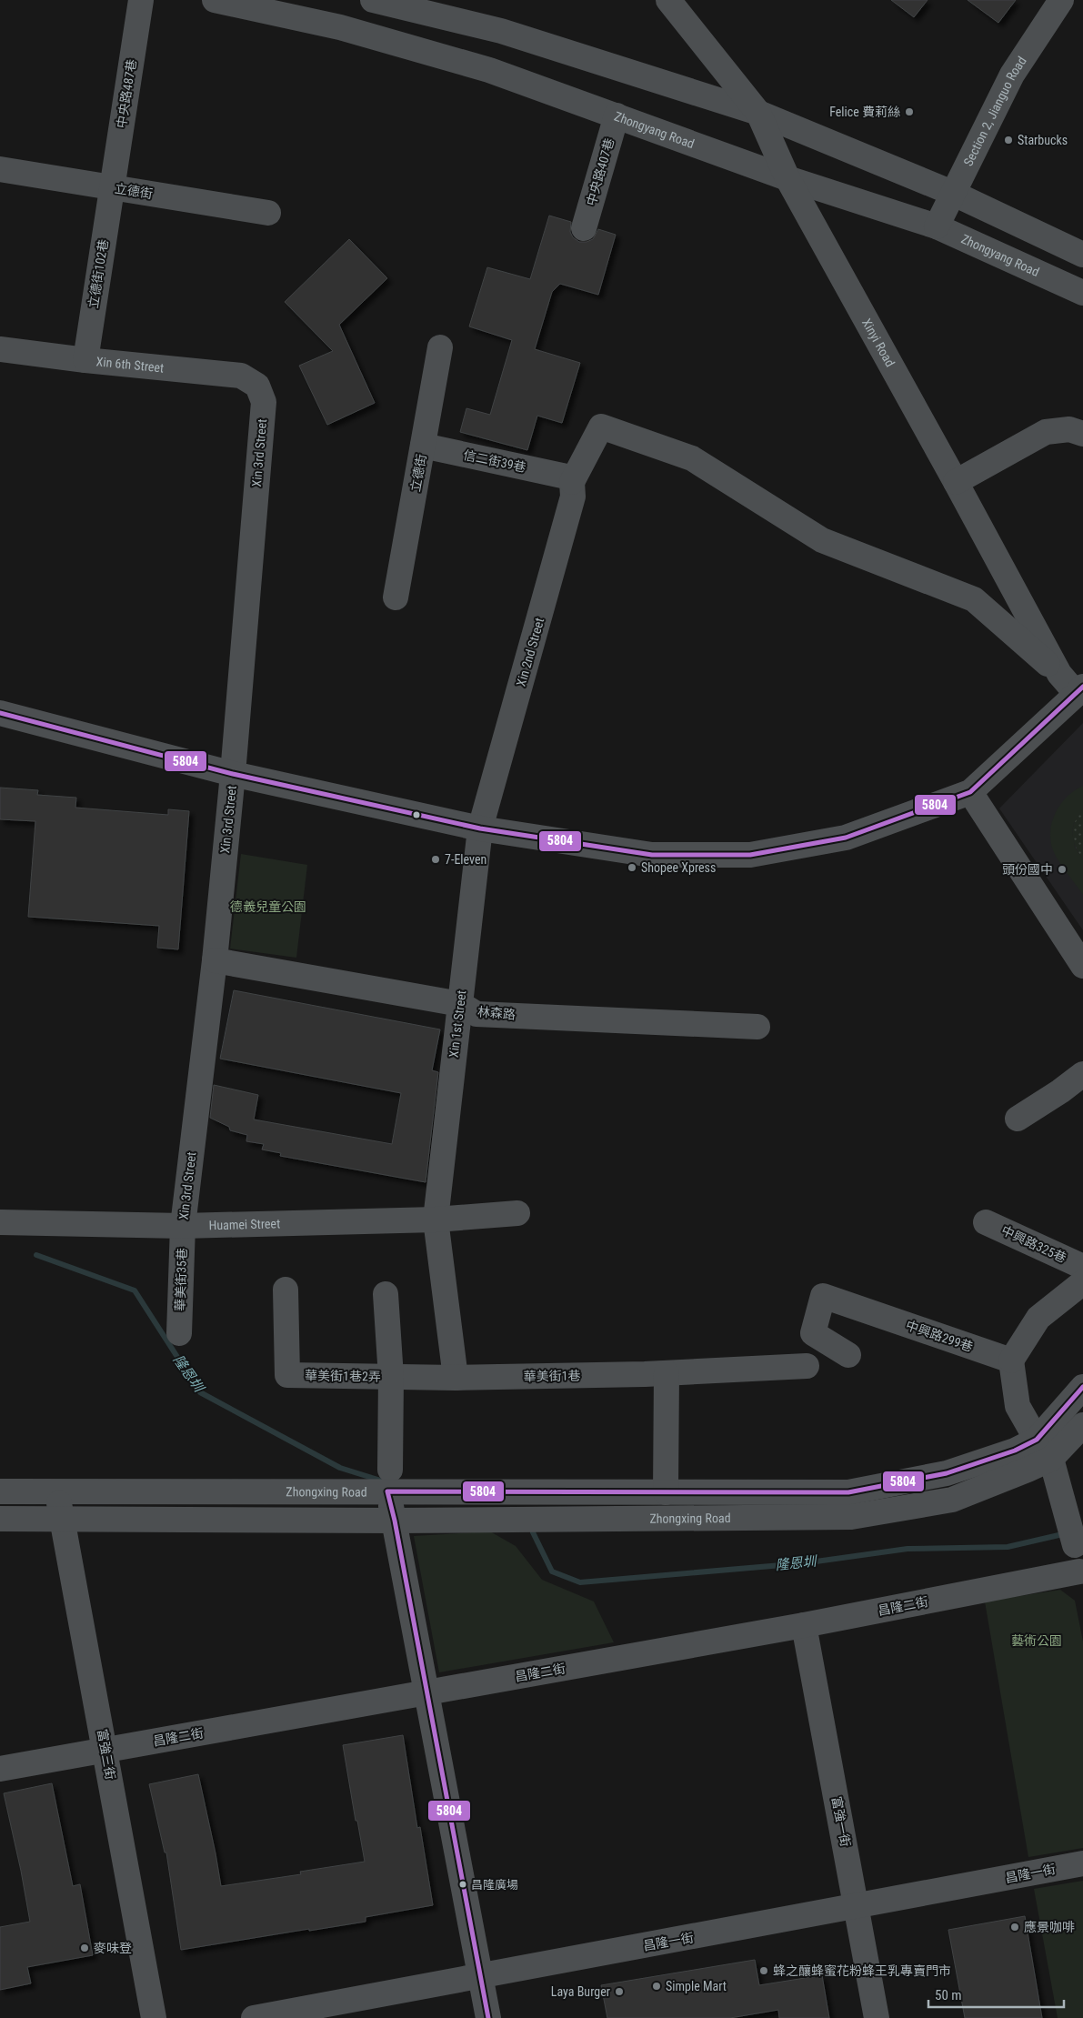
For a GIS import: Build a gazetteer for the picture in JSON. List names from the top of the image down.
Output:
{
  "streets": {
    "street": [
      "中央路487巷",
      "Section 2, Jianguo Road",
      "Zhongyang Road",
      "中央路407巷",
      "立德街",
      "立德街102巷",
      "Xinyi Road",
      "Xin 6th Street",
      "Xin 3rd Street",
      "信二街39巷",
      "Xin 2nd Street",
      "林森路",
      "Xin 1st Street",
      "Huamei Street",
      "中興路325巷",
      "華美街35巷",
      "中興路299巷",
      "華美街1巷2弄",
      "華美街1巷",
      "Zhongxing Road",
      "昌隆二街",
      "富強三街",
      "富強一街",
      "昌隆一街"
    ]
  },
  "crossings": [
    ["中央路487巷", "立德街"],
    ["中央路487巷", "立德街102巷"],
    ["Section 2, Jianguo Road", "Zhongyang Road"],
    ["Zhongyang Road", "中央路407巷"],
    ["Zhongyang Road", "Xinyi Road"],
    ["立德街", "立德街102巷"],
    ["立德街", "信二街39巷"],
    ["立德街102巷", "Xin 6th Street"],
    ["Xin 6th Street", "Xin 3rd Street"],
    ["Xin 3rd Street", "林森路"],
    ["Xin 3rd Street", "Huamei Street"],
    ["Xin 3rd Street", "華美街35巷"],
    ["信二街39巷", "Xin 2nd Street"],
    ["Xin 2nd Street", "Xin 1st Street"],
    ["林森路", "Xin 1st Street"],
    ["Xin 1st Street", "Huamei Street"],
    ["Huamei Street", "華美街35巷"],
    ["華美街1巷2弄", "華美街1巷"],
    ["Zhongxing Road", "富強三街"],
    ["昌隆二街", "富強三街"],
    ["昌隆二街", "富強一街"],
    ["富強一街", "昌隆一街"]
  ],
  "water": ["隆恩圳"],
  "parks": ["德義兒童公園", "藝術公園"],
  "places": [
    "Felice 費莉絲",
    "Starbucks",
    "7-Eleven",
    "Shopee Xpress",
    "頭份國中",
    "昌隆廣場",
    "應景咖啡",
    "麥味登",
    "蜂之釀蜂蜜花粉蜂王乳專賣門市",
    "Simple Mart",
    "Laya Burger"
  ],
  "lines": ["transit line 5804"],
  "scale_bar": "50 m"
}
